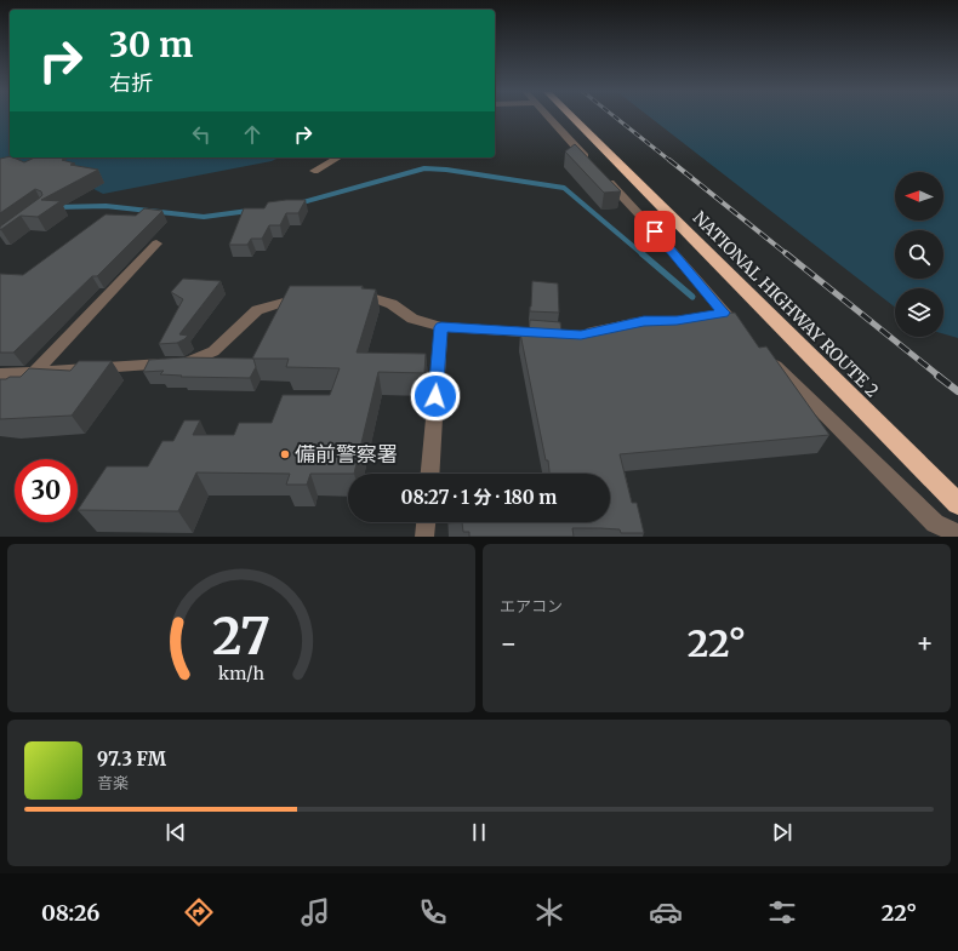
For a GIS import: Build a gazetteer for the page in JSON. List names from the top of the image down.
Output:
{
  "streets": {
    "highway": ["NATIONAL HIGHWAY ROUTE 2"]
  },
  "places": ["備前警察署"],
  "north": "left",
  "page": {
    "turn": ["30 m", "右折"],
    "limit": "30",
    "trip": "08:27 · 1 分 · 180 m",
    "tile": "エアコン",
    "heat": ["−", "22°", "+"],
    "song": ["97.3 FM", "音楽"],
    "tabs": ["08:26", "22°"],
    "gauge": ["27", "km/h"]
  }
}
